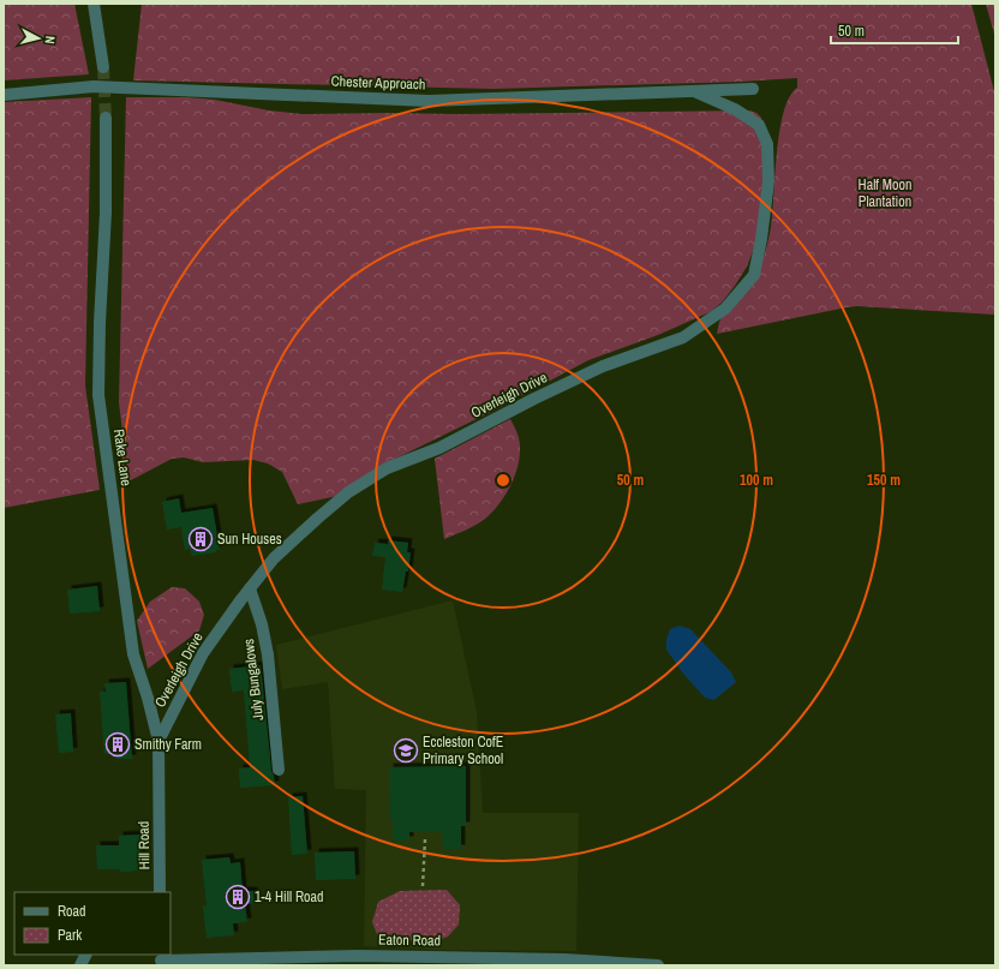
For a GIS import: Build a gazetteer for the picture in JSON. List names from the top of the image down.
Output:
{
  "streets": {
    "street": [
      "Chester Approach",
      "Overleigh Drive",
      "Rake Lane",
      "July Bungalows",
      "Hill Road",
      "Eaton Road"
    ]
  },
  "crossings": [
    ["Chester Approach", "Overleigh Drive"],
    ["Overleigh Drive", "Rake Lane"],
    ["Overleigh Drive", "July Bungalows"],
    ["Rake Lane", "Hill Road"]
  ],
  "parks": ["Half Moon Plantation"],
  "places": {
    "building": ["Sun Houses", "Smithy Farm", "1-4 Hill Road"],
    "school or university": ["Eccleston CofE Primary School"]
  },
  "legend": ["Road", "Park"],
  "scale_bar": "50 m",
  "north": "right",
  "rings": ["50 m", "100 m", "150 m"]
}
